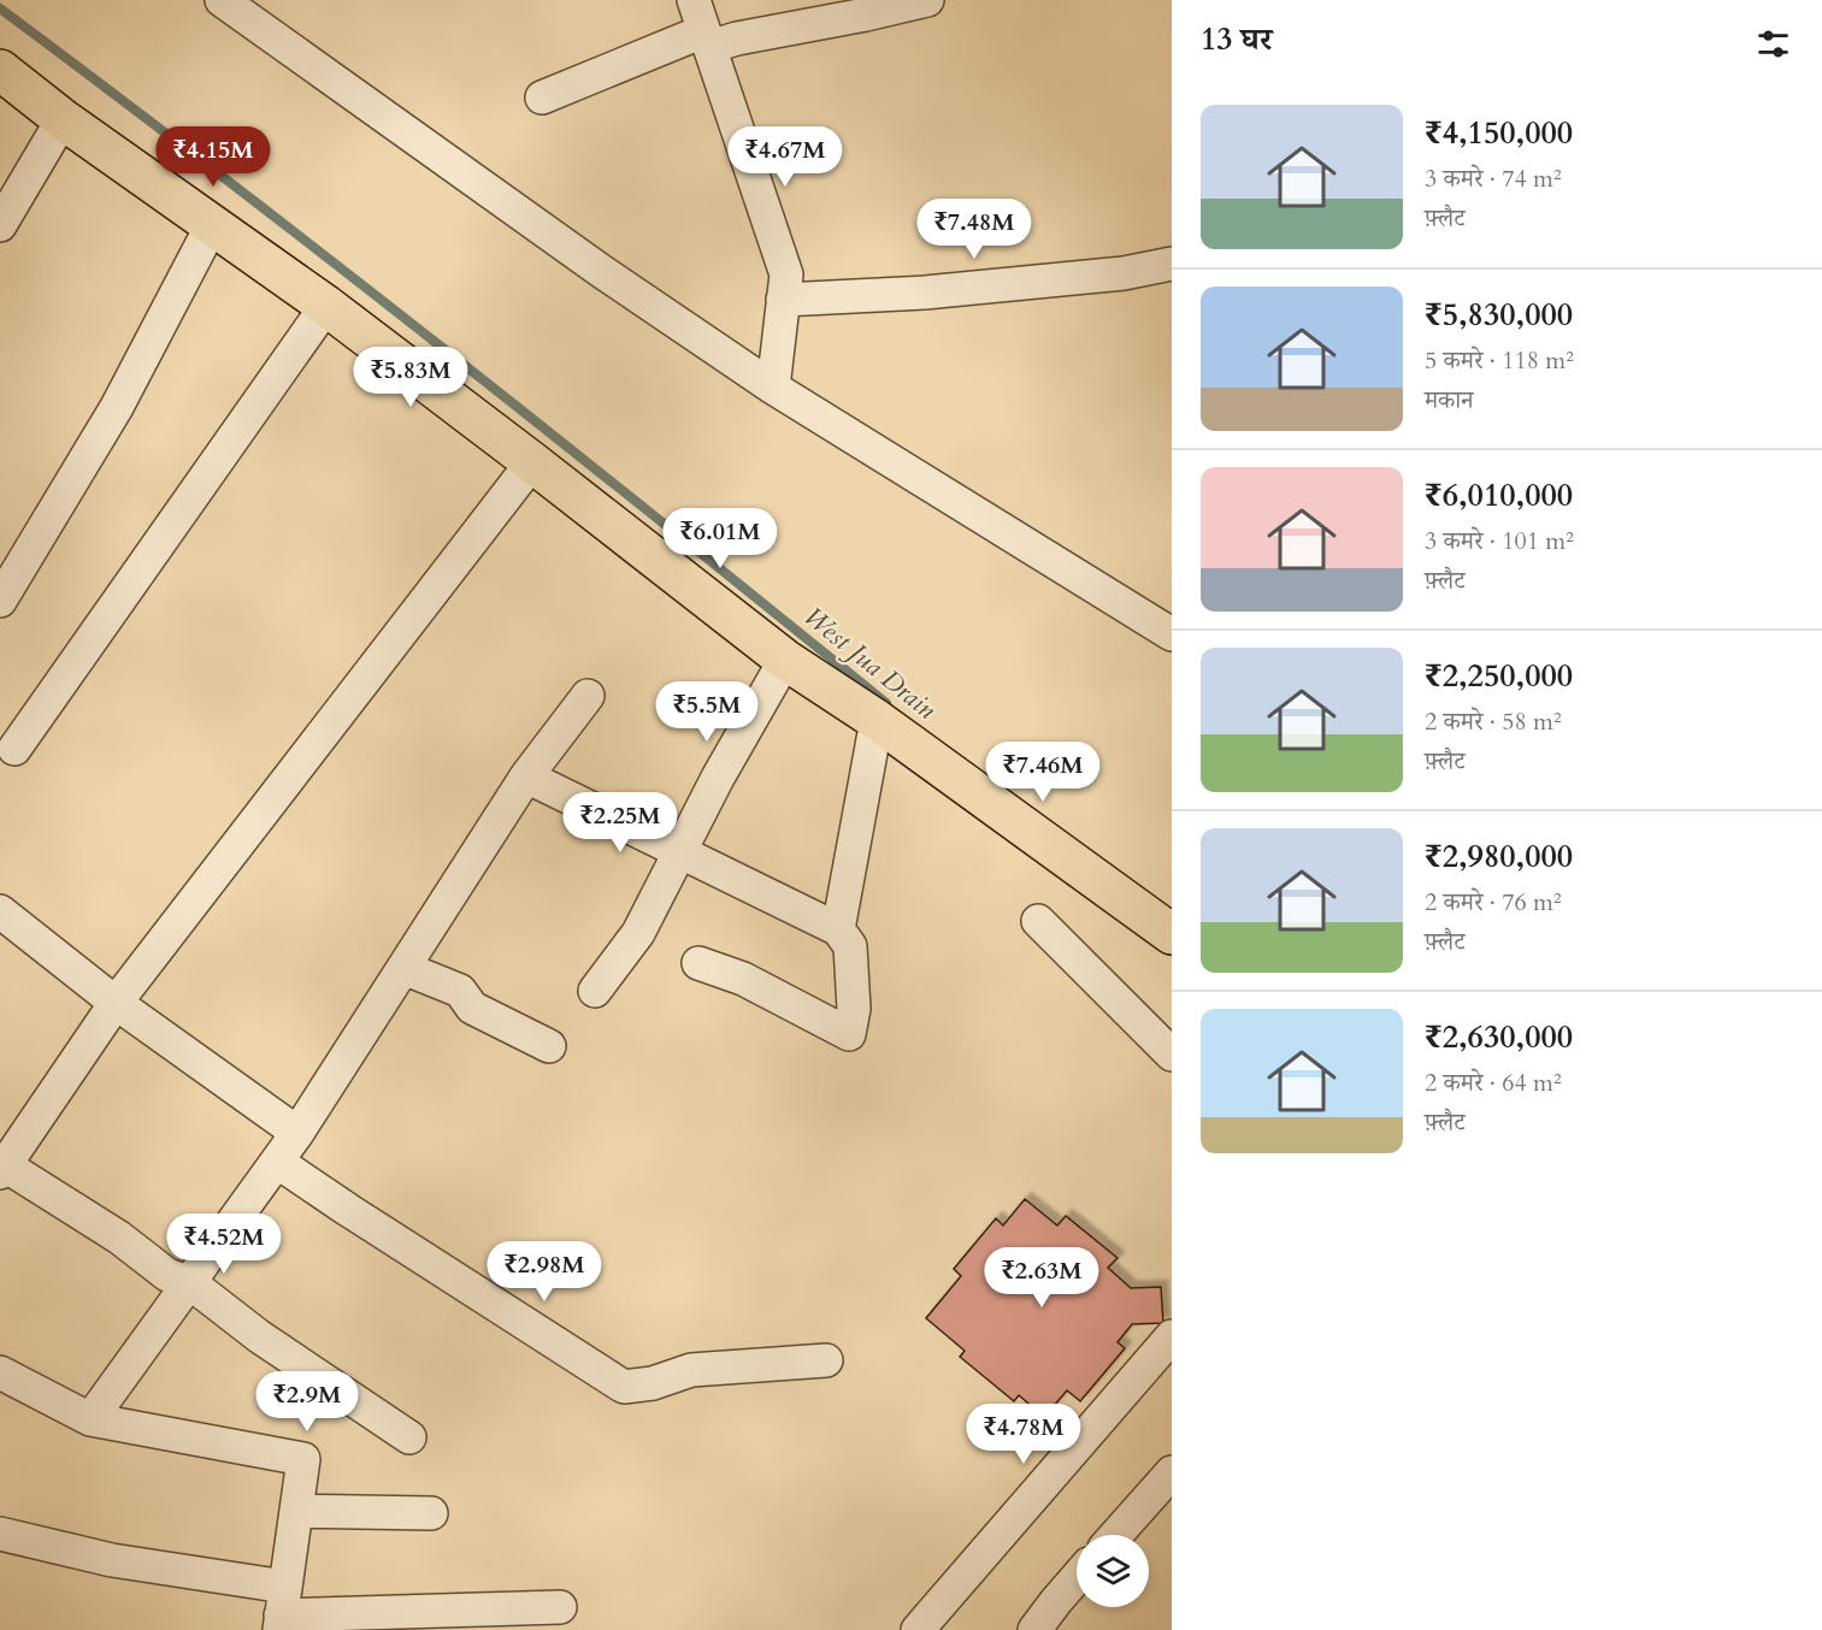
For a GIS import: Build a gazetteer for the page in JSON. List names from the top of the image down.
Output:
{
  "water": ["West Jua Drain"],
  "page": {
    "heading": "13 घर",
    "list": [
      {
        "name": "₹4,150,000",
        "note": "3 कमरे · 74 m² · फ़्लैट"
      },
      {
        "name": "₹5,830,000",
        "note": "5 कमरे · 118 m² · मकान"
      },
      {
        "name": "₹6,010,000",
        "note": "3 कमरे · 101 m² · फ़्लैट"
      },
      {
        "name": "₹2,250,000",
        "note": "2 कमरे · 58 m² · फ़्लैट"
      },
      {
        "name": "₹2,980,000",
        "note": "2 कमरे · 76 m² · फ़्लैट"
      },
      {
        "name": "₹2,630,000",
        "note": "2 कमरे · 64 m² · फ़्लैट"
      }
    ],
    "price": [
      "₹4.15M",
      "₹4.67M",
      "₹7.48M",
      "₹5.83M",
      "₹6.01M",
      "₹5.5M",
      "₹7.46M",
      "₹2.25M",
      "₹4.52M",
      "₹2.98M",
      "₹2.63M",
      "₹2.9M",
      "₹4.78M"
    ]
  }
}
